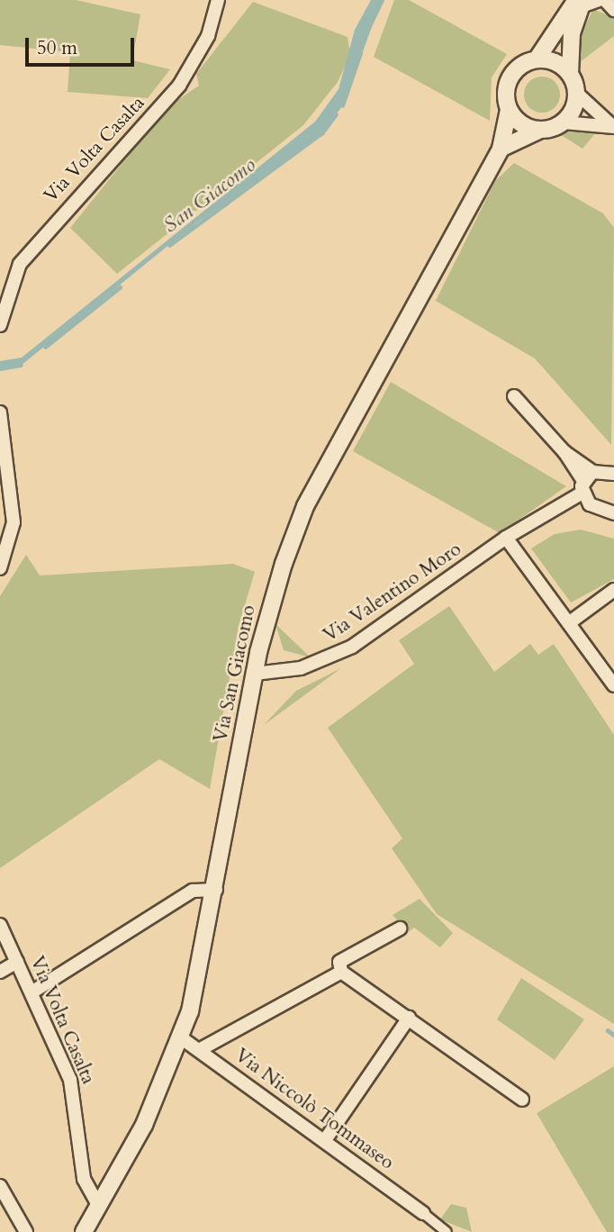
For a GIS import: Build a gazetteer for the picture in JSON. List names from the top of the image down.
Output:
{
  "streets": {
    "street": [
      "Via Volta Casalta",
      "Via Valentino Moro",
      "Via San Giacomo",
      "Via Niccolò Tommaseo"
    ]
  },
  "crossings": [
    ["Via Volta Casalta", "Via San Giacomo"],
    ["Via Valentino Moro", "Via San Giacomo"],
    ["Via San Giacomo", "Via Niccolò Tommaseo"]
  ],
  "water": ["San Giacomo"],
  "scale_bar": "50 m"
}
